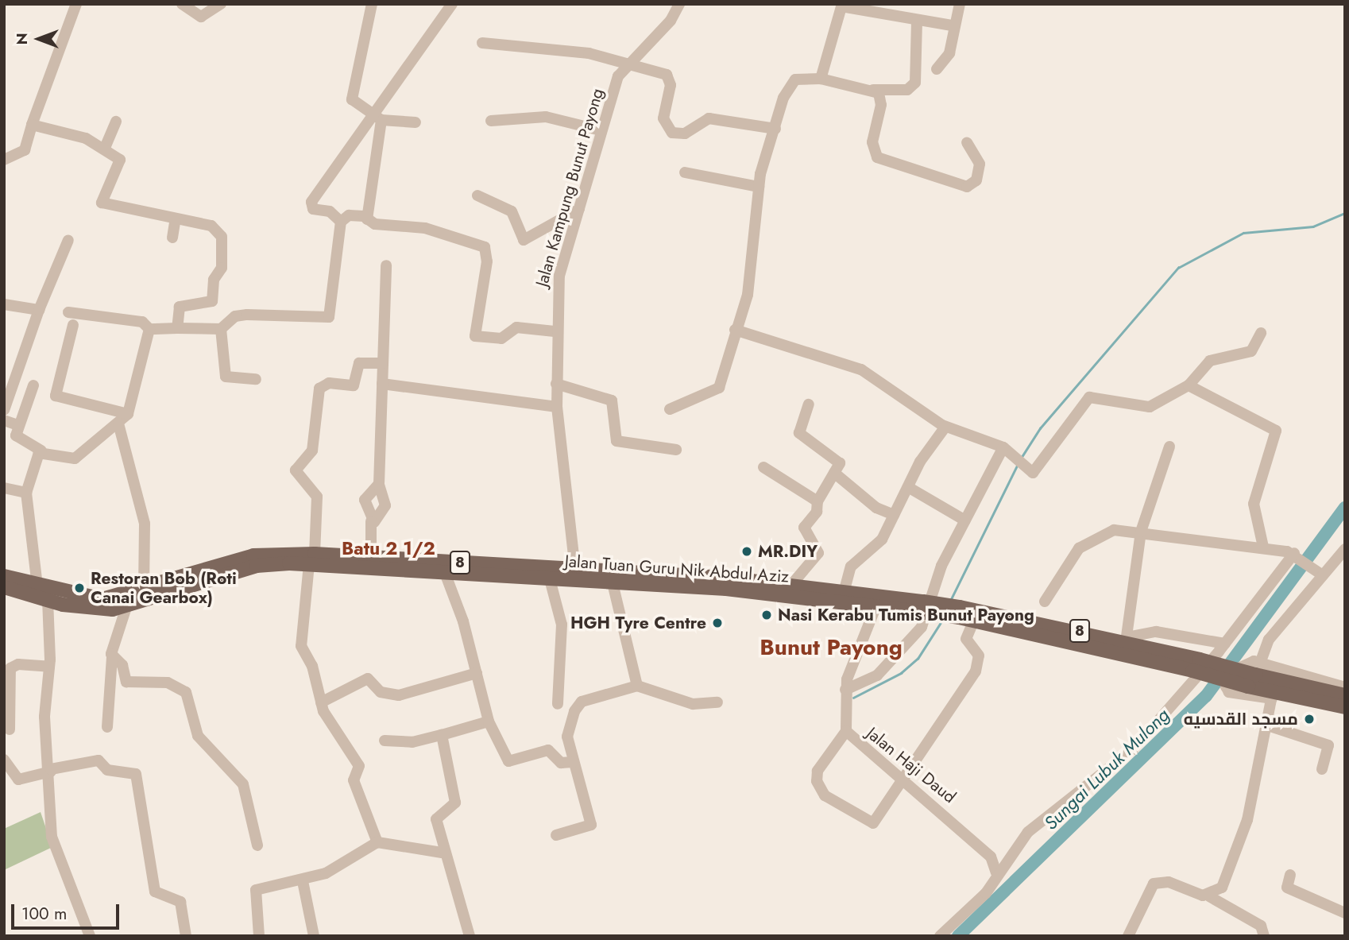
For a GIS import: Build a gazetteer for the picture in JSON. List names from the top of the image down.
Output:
{
  "streets": {
    "main road": ["8", "Jalan Tuan Guru Nik Abdul Aziz"],
    "street": ["Jalan Kampung Bunut Payong", "Jalan Haji Daud"]
  },
  "crossings": [
    ["Jalan Kampung Bunut Payong", "Jalan Tuan Guru Nik Abdul Aziz"],
    ["Jalan Tuan Guru Nik Abdul Aziz", "Jalan Haji Daud"]
  ],
  "districts": ["Batu 2 1/2", "Bunut Payong"],
  "water": ["Sungai Lubuk Mulong"],
  "places": [
    "MR.DIY",
    "Restoran Bob (Roti Canai Gearbox)",
    "Nasi Kerabu Tumis Bunut Payong",
    "HGH Tyre Centre",
    "مسجد القدسيه"
  ],
  "scale_bar": "100 m",
  "north": "left"
}
